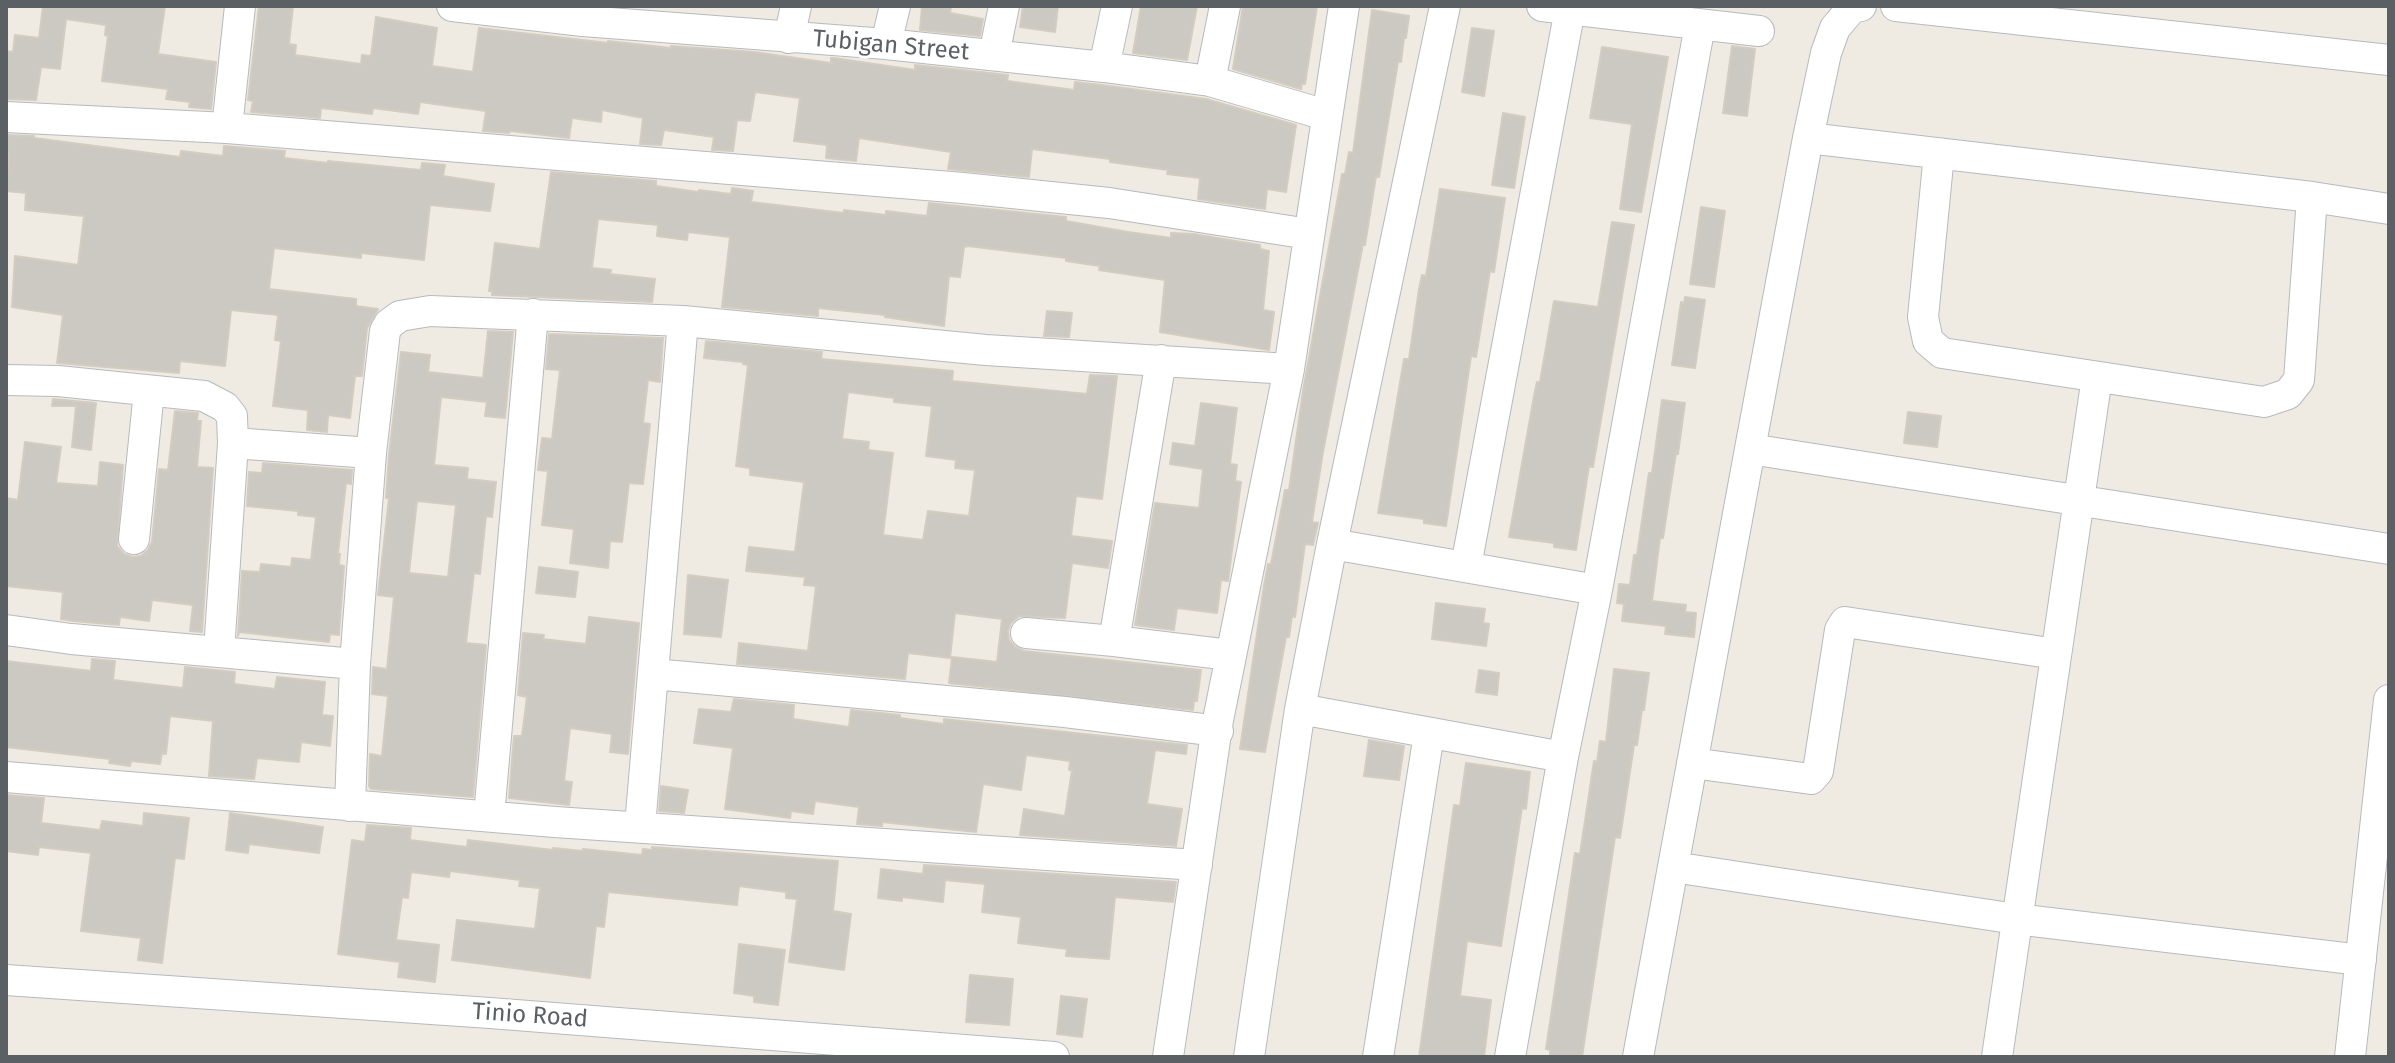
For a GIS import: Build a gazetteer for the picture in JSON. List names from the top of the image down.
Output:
{
  "streets": {
    "street": ["Tubigan Street", "Tinio Road"]
  }
}
